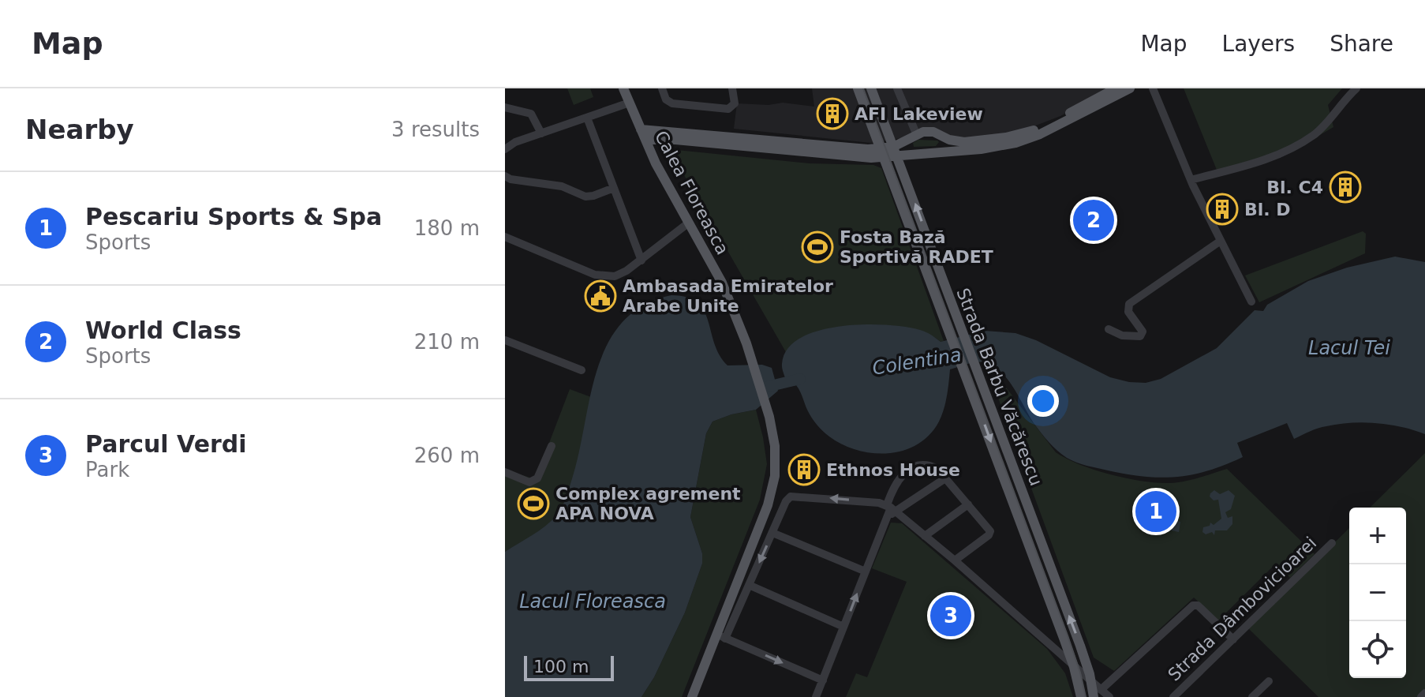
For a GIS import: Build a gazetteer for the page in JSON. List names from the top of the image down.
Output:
{
  "streets": {
    "main road": ["Calea Floreasca", "Strada Barbu Văcărescu"],
    "street": ["Strada Dâmbovicioarei"]
  },
  "water": ["Lacul Tei", "Colentina", "Lacul Floreasca"],
  "places": {
    "building": [
      "AFI Lakeview",
      "Bl. C4",
      "Bl. D",
      "Ethnos House"
    ],
    "sports": ["Fosta Bază Sportivă RADET", "Complex agrement APA NOVA"],
    "public building": ["Ambasada Emiratelor Arabe Unite"]
  },
  "scale_bar": "100 m",
  "page": {
    "header": "Map",
    "nav": ["Map", "Layers", "Share"],
    "heading": ["Nearby", "3 results"],
    "list": [
      {
        "mark": "1",
        "name": "Pescariu Sports & Spa",
        "note": "Sports",
        "value": "180 m"
      },
      {
        "mark": "2",
        "name": "World Class",
        "note": "Sports",
        "value": "210 m"
      },
      {
        "mark": "3",
        "name": "Parcul Verdi",
        "note": "Park",
        "value": "260 m"
      }
    ],
    "pins": ["2", "1", "3"],
    "map_buttons": ["+", "−"],
    "scale": "100 m"
  }
}
